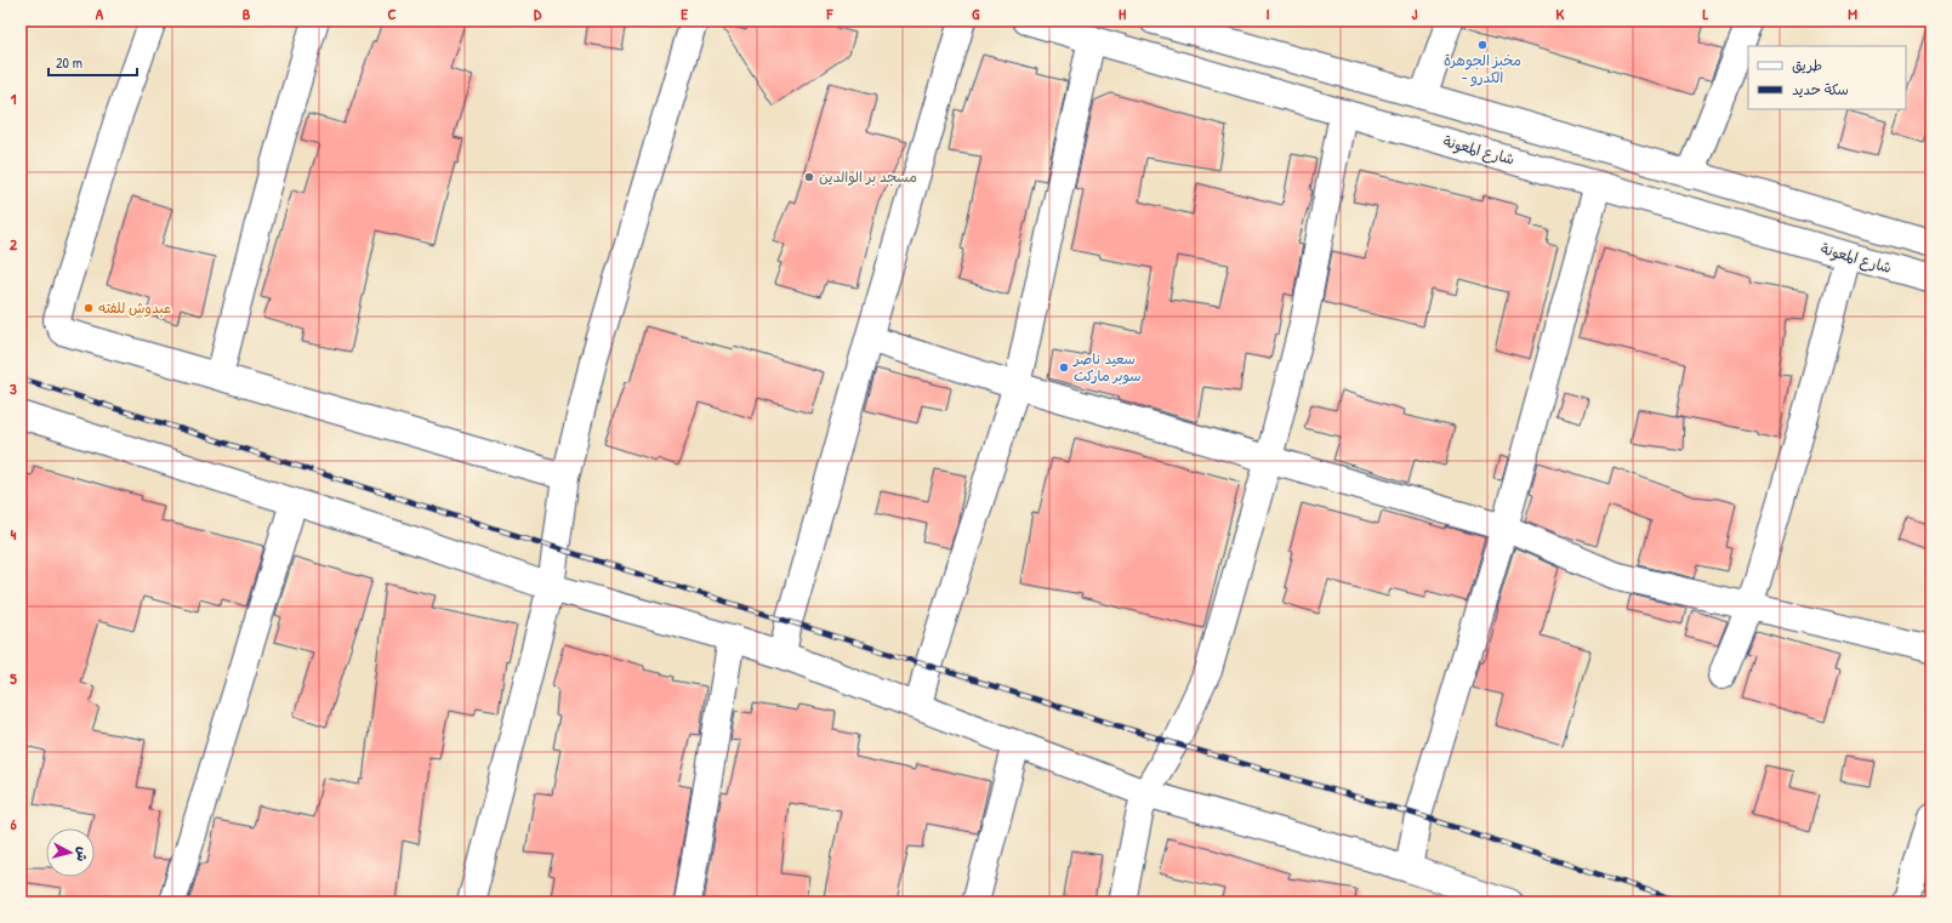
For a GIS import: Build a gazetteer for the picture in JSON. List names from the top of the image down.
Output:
{
  "streets": {
    "main road": ["شارع المعونة"]
  },
  "places": [
    "مخبز الجوهرة - الكدرو",
    "مسجد بر الوالدين",
    "عبدوش للفته",
    "سعيد ناصر سوبر ماركت"
  ],
  "legend": ["طريق", "سكة حديد"],
  "scale_bar": "20 m",
  "north": "right",
  "grid": {
    "columns": [
      "A",
      "B",
      "C",
      "D",
      "E",
      "F",
      "G",
      "H",
      "I",
      "J",
      "K",
      "L",
      "M"
    ],
    "rows": [
      "1",
      "2",
      "3",
      "4",
      "5",
      "6"
    ]
  }
}
